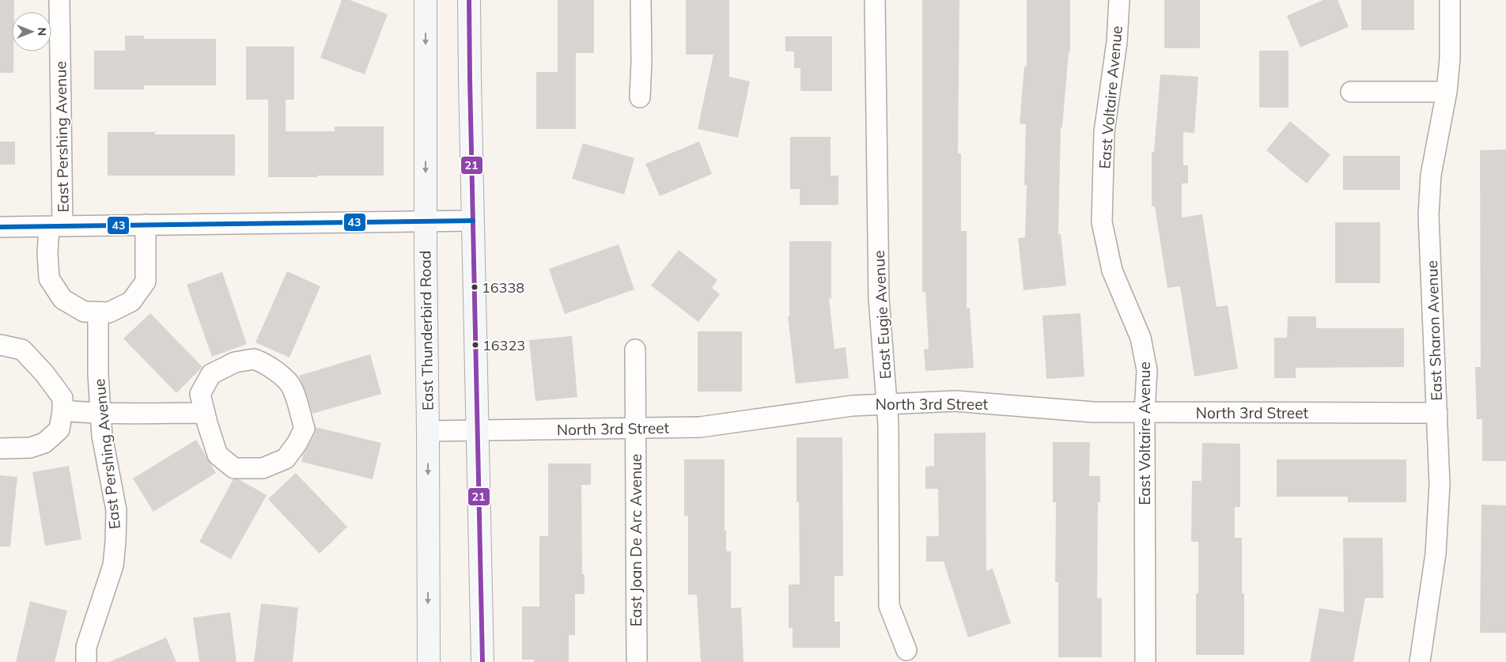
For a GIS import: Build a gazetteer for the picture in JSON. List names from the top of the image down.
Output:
{
  "streets": {
    "main road": ["East Thunderbird Road"],
    "street": [
      "East Voltaire Avenue",
      "East Pershing Avenue",
      "East Eugie Avenue",
      "East Sharon Avenue",
      "North 3rd Street",
      "East Joan De Arc Avenue"
    ]
  },
  "crossings": [
    ["East Voltaire Avenue", "North 3rd Street"],
    ["East Eugie Avenue", "North 3rd Street"],
    ["East Thunderbird Road", "North 3rd Street"],
    ["East Sharon Avenue", "North 3rd Street"],
    ["North 3rd Street", "East Joan De Arc Avenue"]
  ],
  "places": ["16338", "16323"],
  "lines": ["transit line 21", "transit line 43"],
  "north": "right"
}
